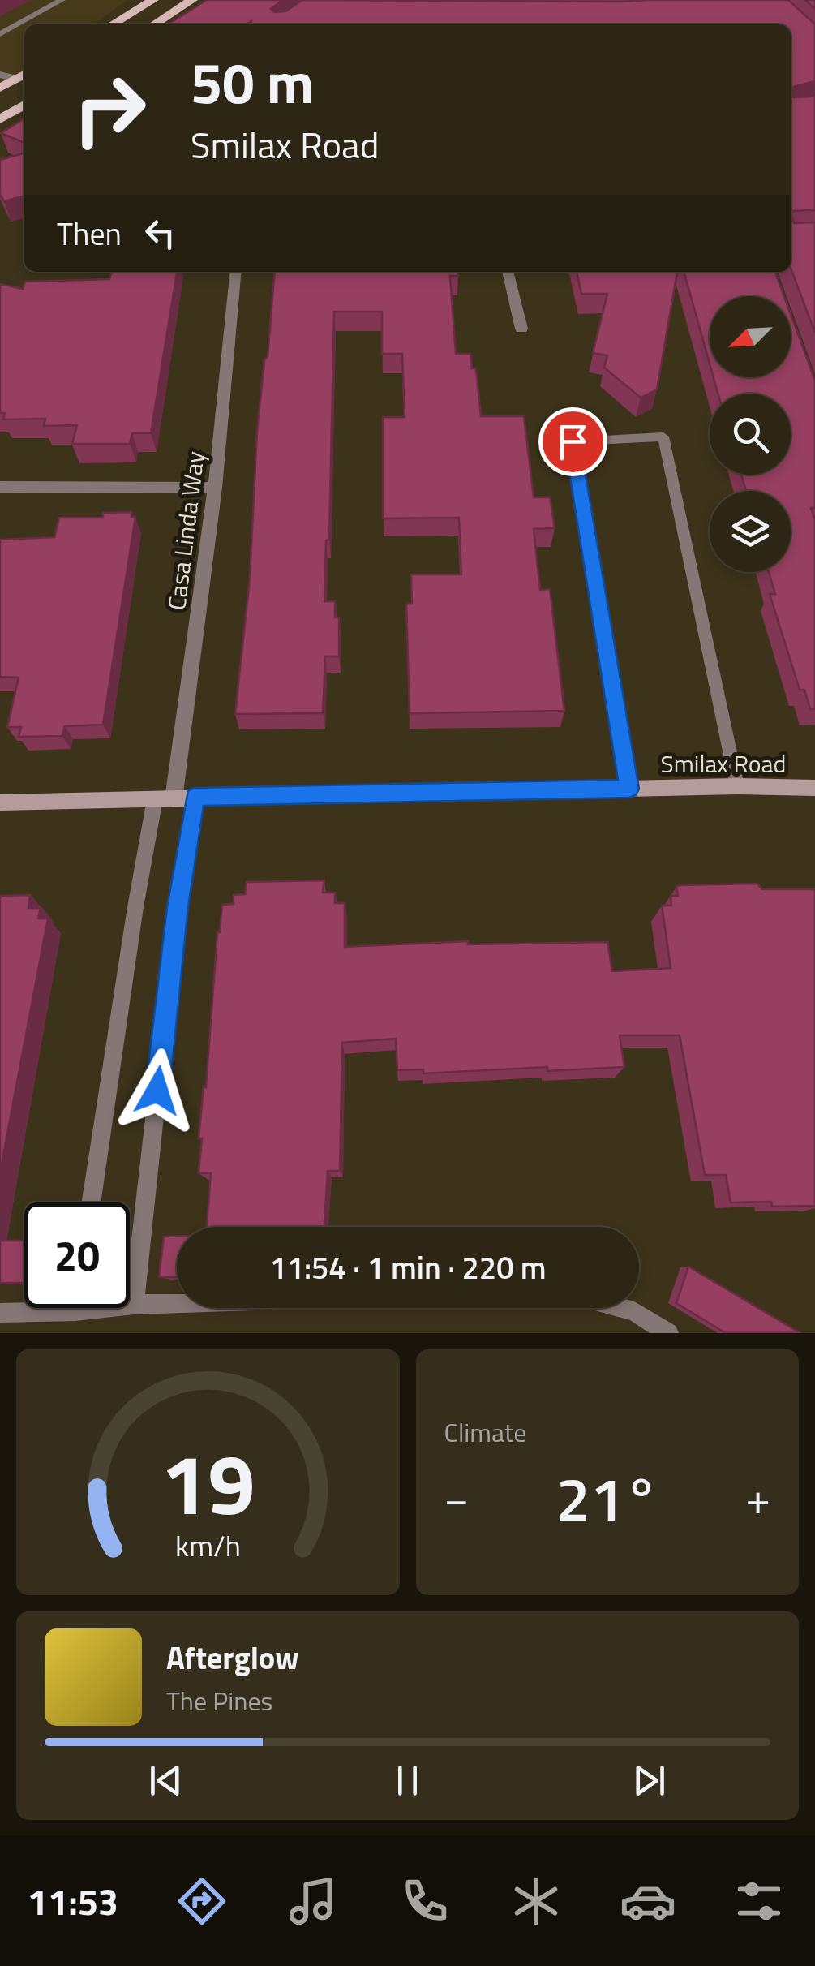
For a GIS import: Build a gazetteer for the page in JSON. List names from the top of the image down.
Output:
{
  "streets": {
    "street": ["Casa Linda Way", "Smilax Road"]
  },
  "crossings": [
    ["Casa Linda Way", "Smilax Road"]
  ],
  "north": "bottom left",
  "page": {
    "turn": ["50 m", "Smilax Road"],
    "then": "Then",
    "limit": "20",
    "trip": "11:54 · 1 min · 220 m",
    "tile": "Climate",
    "heat": ["−", "21°", "+"],
    "song": ["Afterglow", "The Pines"],
    "tabs": "11:53",
    "gauge": ["19", "km/h"]
  }
}
